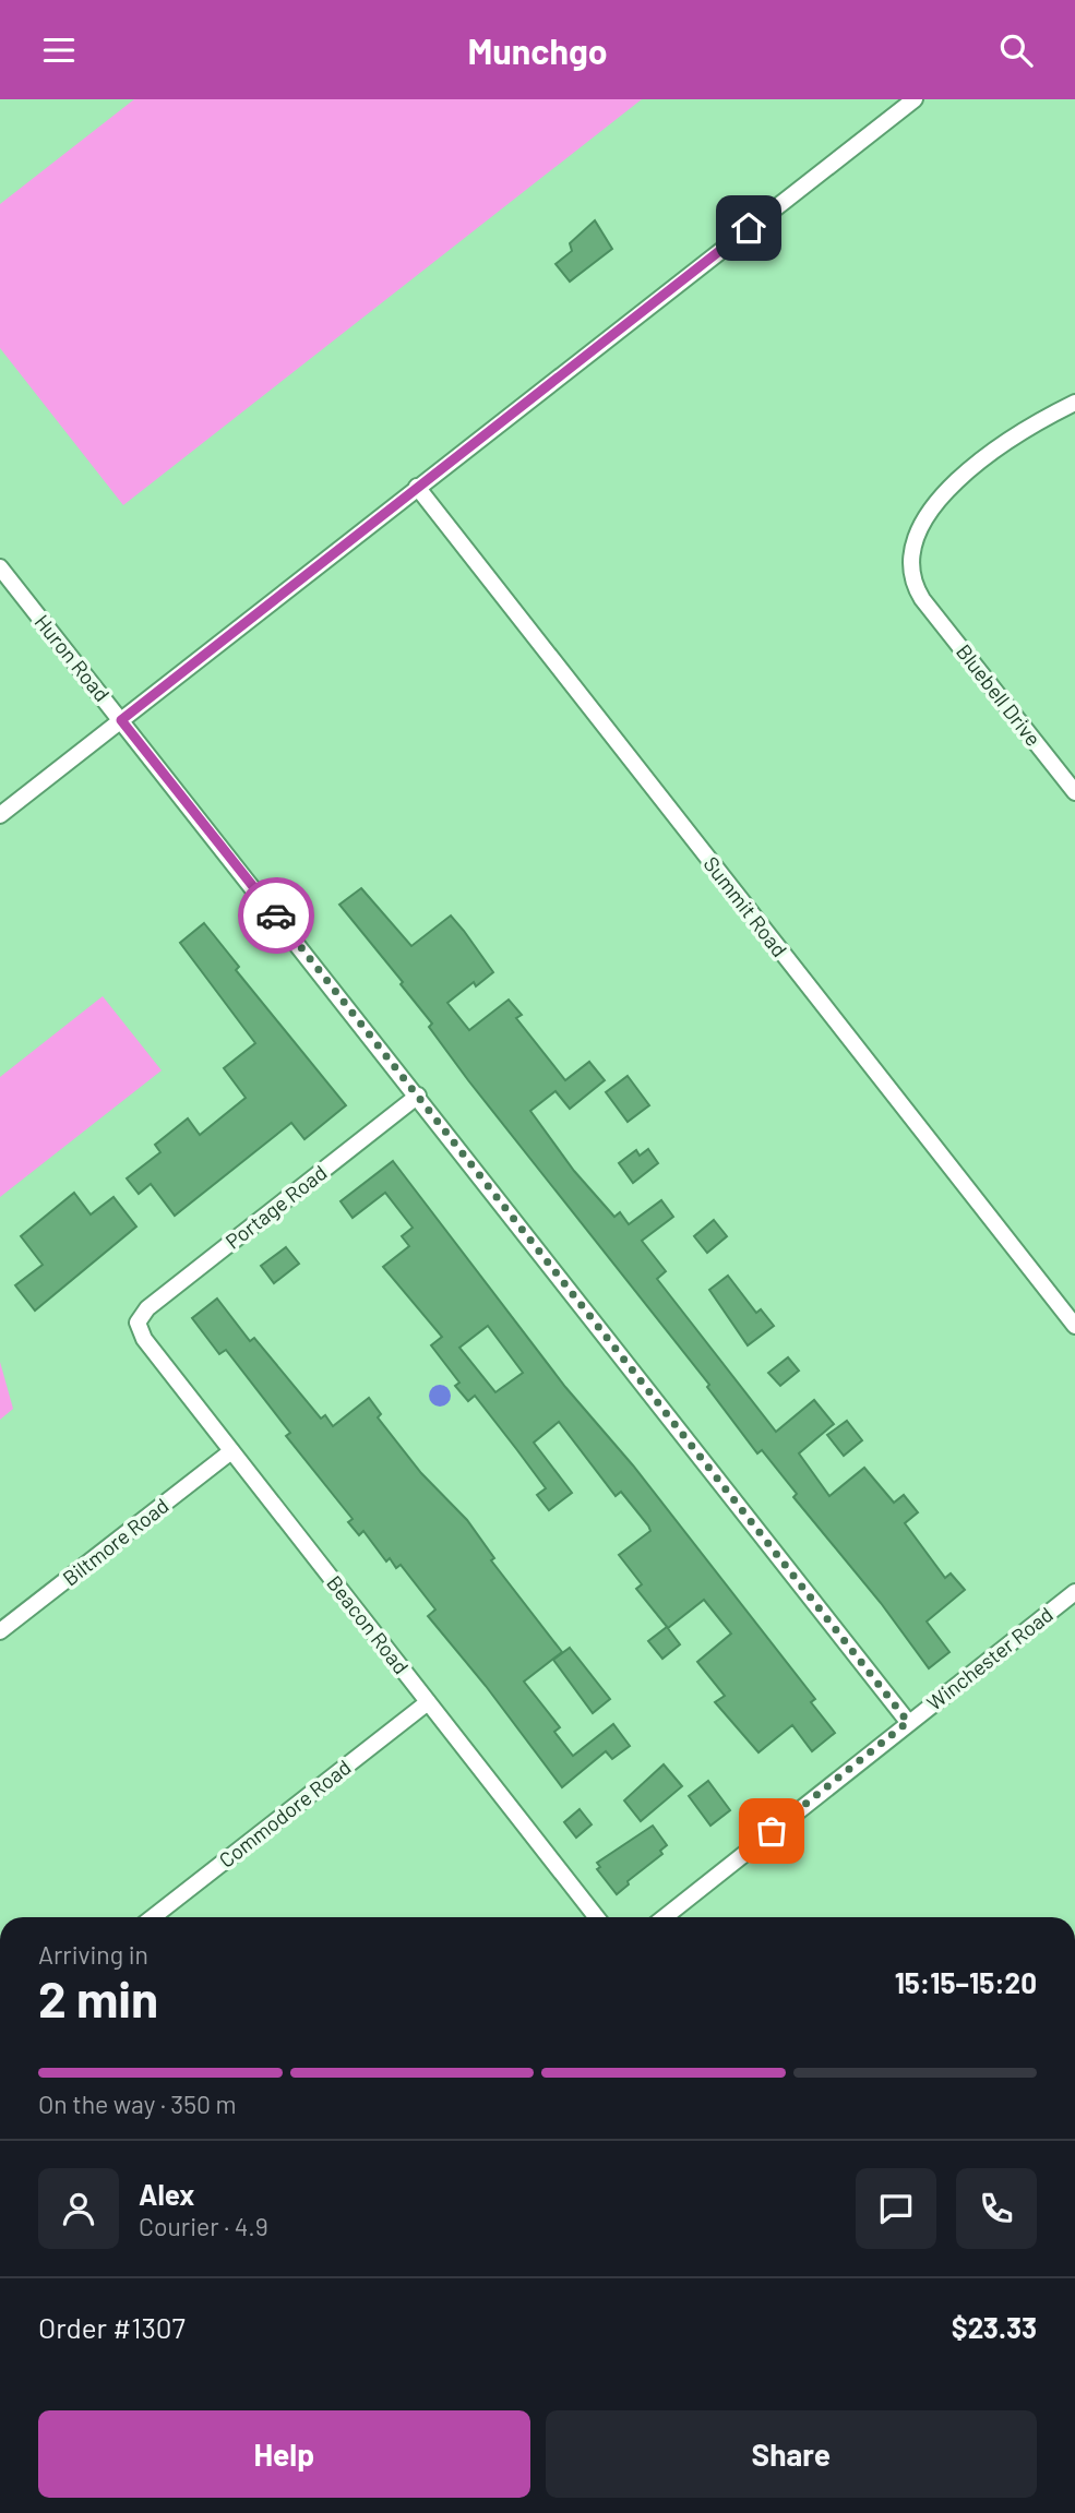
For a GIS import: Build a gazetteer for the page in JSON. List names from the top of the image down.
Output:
{
  "streets": {
    "street": [
      "Huron Road",
      "Bluebell Drive",
      "Summit Road",
      "Portage Road",
      "Biltmore Road",
      "Beacon Road",
      "Winchester Road",
      "Commodore Road"
    ]
  },
  "crossings": [
    ["Huron Road", "Portage Road"],
    ["Huron Road", "Winchester Road"],
    ["Portage Road", "Beacon Road"],
    ["Biltmore Road", "Beacon Road"],
    ["Beacon Road", "Commodore Road"]
  ],
  "page": {
    "header": "Munchgo",
    "heading": ["2 min", "Arriving in", "15:15–15:20"],
    "panel": [
      "Alex",
      "Courier · 4.9",
      "Order #1307",
      "$23.33"
    ],
    "bar": "On the way · 350 m",
    "buttons": ["Help", "Share"]
  }
}
